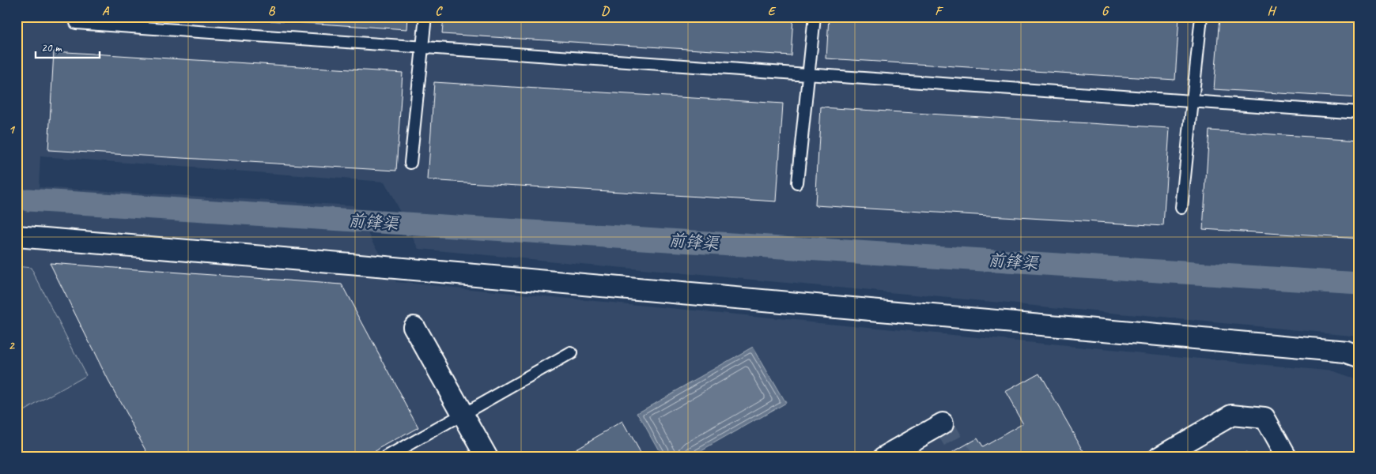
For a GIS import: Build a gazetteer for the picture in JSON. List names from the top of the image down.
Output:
{
  "water": ["前锋渠"],
  "scale_bar": "20 m",
  "grid": {
    "columns": [
      "A",
      "B",
      "C",
      "D",
      "E",
      "F",
      "G",
      "H"
    ],
    "rows": ["1", "2"]
  }
}
